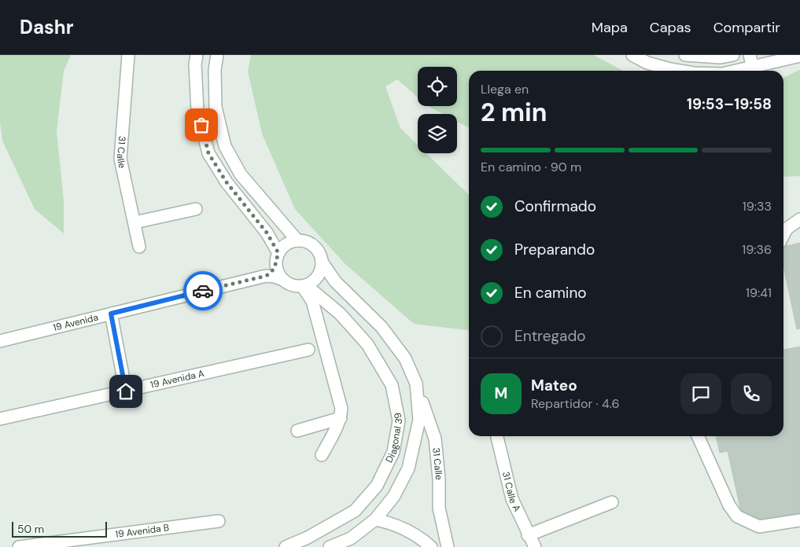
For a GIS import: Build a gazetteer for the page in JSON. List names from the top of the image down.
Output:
{
  "streets": {
    "street": [
      "31 Calle",
      "19 Avenida",
      "19 Avenida A",
      "Diagonal 39",
      "31 Calle A",
      "19 Avenida B"
    ]
  },
  "crossings": [
    ["19 Avenida", "Diagonal 39"]
  ],
  "scale_bar": "50 m",
  "page": {
    "header": "Dashr",
    "nav": ["Mapa", "Capas", "Compartir"],
    "heading": ["2 min", "Llega en", "19:53–19:58"],
    "panel": ["Mateo", "Repartidor · 4.6"],
    "bar": "En camino · 90 m",
    "list": [
      ["Confirmado", "19:33"],
      ["Preparando", "19:36"],
      ["En camino", "19:41"],
      "Entregado"
    ],
    "round": "M",
    "scale": "50 m"
  }
}
